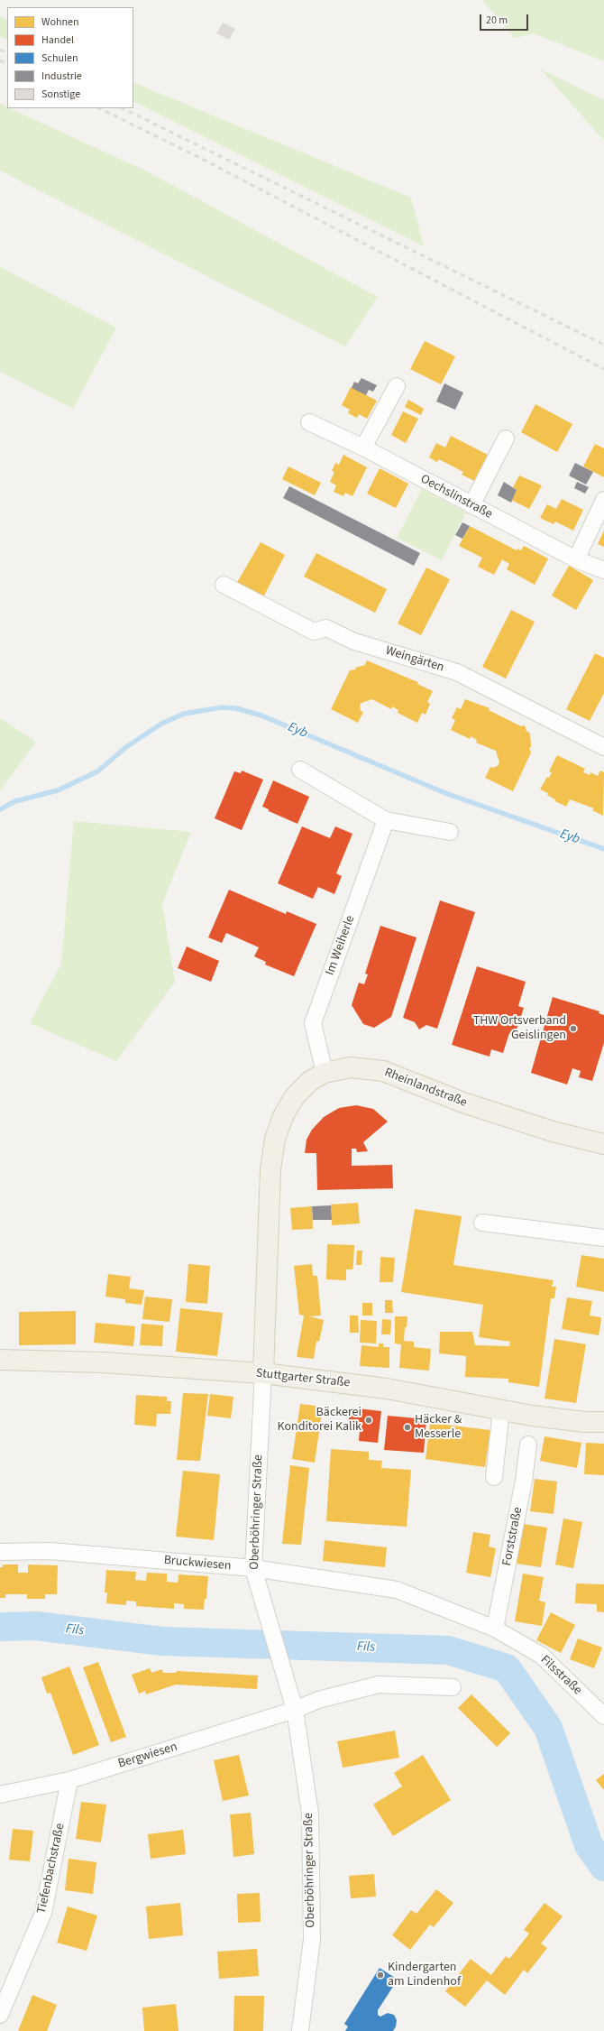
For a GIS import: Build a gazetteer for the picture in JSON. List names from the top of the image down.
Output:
{
  "streets": {
    "main road": ["Rheinlandstraße", "Stuttgarter Straße"],
    "street": [
      "Oechslinstraße",
      "Weingärten",
      "Im Weiherle",
      "Oberböhringer Straße",
      "Forststraße",
      "Bruckwiesen",
      "Filsstraße",
      "Bergwiesen",
      "Tiefenbachstraße"
    ]
  },
  "crossings": [
    ["Im Weiherle", "Rheinlandstraße"],
    ["Rheinlandstraße", "Stuttgarter Straße"],
    ["Rheinlandstraße", "Oberböhringer Straße"],
    ["Stuttgarter Straße", "Oberböhringer Straße"],
    ["Oberböhringer Straße", "Bruckwiesen"],
    ["Oberböhringer Straße", "Bergwiesen"],
    ["Forststraße", "Bruckwiesen"],
    ["Forststraße", "Filsstraße"],
    ["Bruckwiesen", "Filsstraße"],
    ["Bergwiesen", "Tiefenbachstraße"]
  ],
  "water": ["Eyb", "Fils"],
  "places": [
    "THW Ortsverband Geislingen",
    "Bäckerei Konditorei Kalik",
    "Häcker & Messerle",
    "Kindergarten am Lindenhof"
  ],
  "legend": [
    "Wohnen",
    "Handel",
    "Schulen",
    "Industrie",
    "Sonstige"
  ],
  "scale_bar": "20 m"
}
